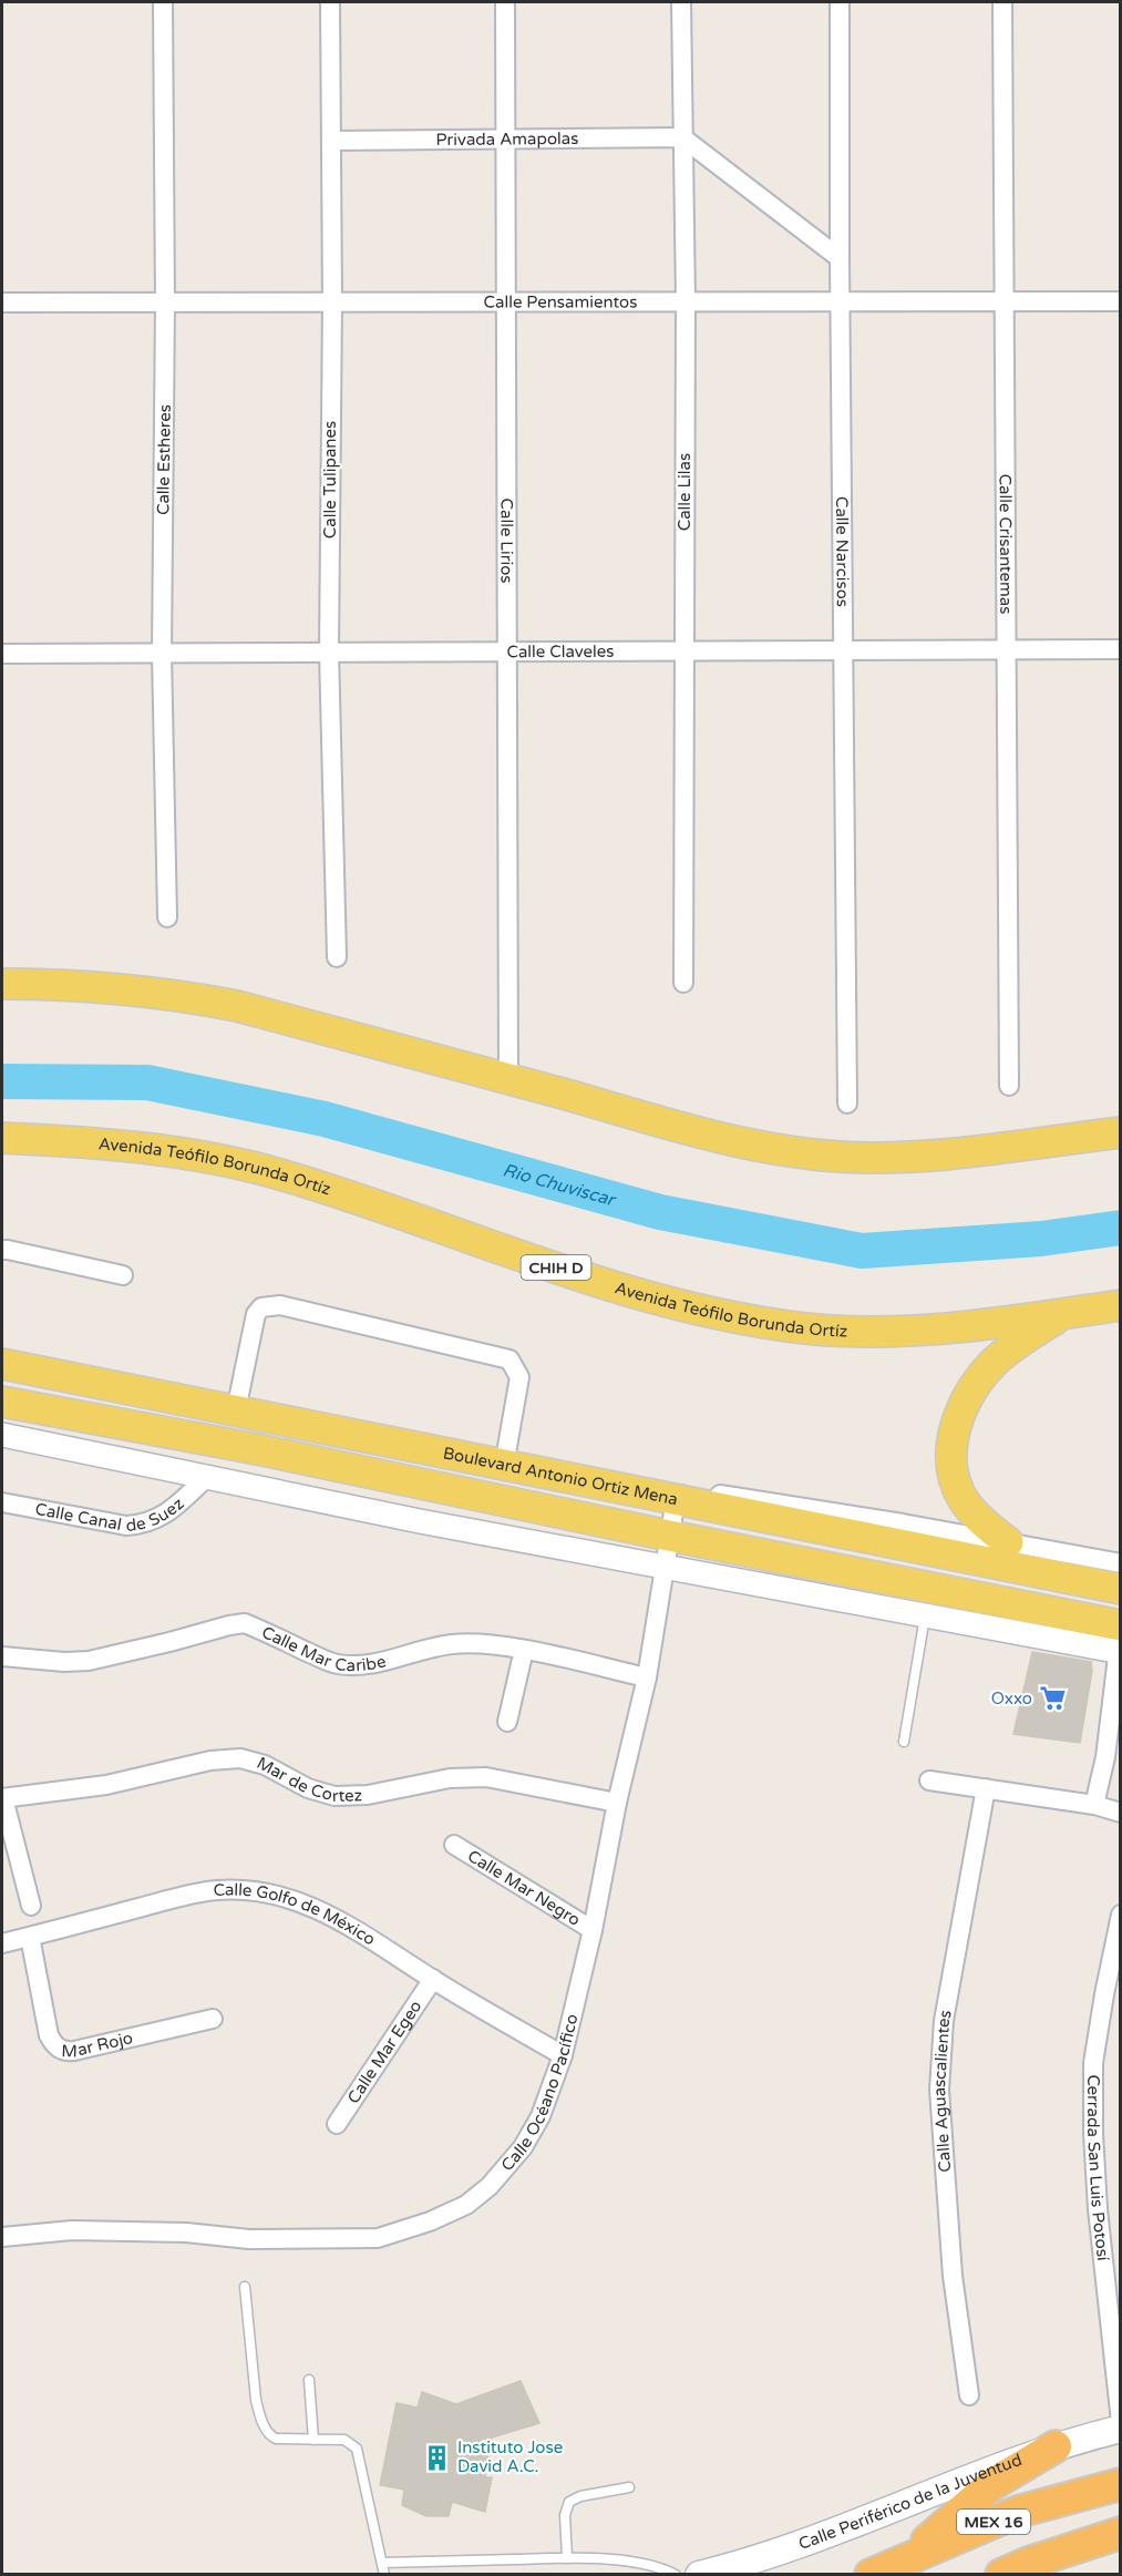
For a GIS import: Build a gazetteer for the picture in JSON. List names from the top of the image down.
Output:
{
  "streets": {
    "highway": ["MEX 16"],
    "main road": [
      "Avenida Teófilo Borunda Ortíz",
      "CHIH D",
      "Boulevard Antonio Ortiz Mena",
      "Calle Periférico de la Juventud"
    ],
    "street": [
      "Privada Amapolas",
      "Calle Pensamientos",
      "Calle Estheres",
      "Calle Tulipanes",
      "Calle Lilas",
      "Calle Lirios",
      "Calle Crisantemas",
      "Calle Narcisos",
      "Calle Claveles",
      "Calle Canal de Suez",
      "Calle Mar Caribe",
      "Mar de Cortez",
      "Calle Mar Negro",
      "Calle Golfo de México",
      "Mar Rojo",
      "Calle Mar Egeo",
      "Calle Océano Pacífico",
      "Calle Aguascalientes",
      "Cerrada San Luis Potosí"
    ]
  },
  "crossings": [
    ["Privada Amapolas", "Calle Tulipanes"],
    ["Privada Amapolas", "Calle Lilas"],
    ["Privada Amapolas", "Calle Lirios"],
    ["Calle Pensamientos", "Calle Estheres"],
    ["Calle Pensamientos", "Calle Tulipanes"],
    ["Calle Pensamientos", "Calle Lilas"],
    ["Calle Pensamientos", "Calle Lirios"],
    ["Calle Pensamientos", "Calle Crisantemas"],
    ["Calle Pensamientos", "Calle Narcisos"],
    ["Calle Estheres", "Calle Claveles"],
    ["Calle Tulipanes", "Calle Claveles"],
    ["Calle Lilas", "Calle Claveles"],
    ["Calle Lirios", "Calle Claveles"],
    ["Calle Crisantemas", "Calle Claveles"],
    ["Calle Narcisos", "Calle Claveles"],
    ["Boulevard Antonio Ortiz Mena", "Calle Océano Pacífico"],
    ["Calle Mar Caribe", "Calle Océano Pacífico"],
    ["Mar de Cortez", "Calle Océano Pacífico"],
    ["Calle Mar Negro", "Calle Océano Pacífico"],
    ["Calle Golfo de México", "Mar Rojo"],
    ["Calle Golfo de México", "Calle Mar Egeo"],
    ["Calle Golfo de México", "Calle Océano Pacífico"]
  ],
  "water": ["Rio Chuviscar"],
  "places": {
    "supermarket": ["Oxxo"],
    "building": ["Instituto Jose David A.C."]
  }
}
